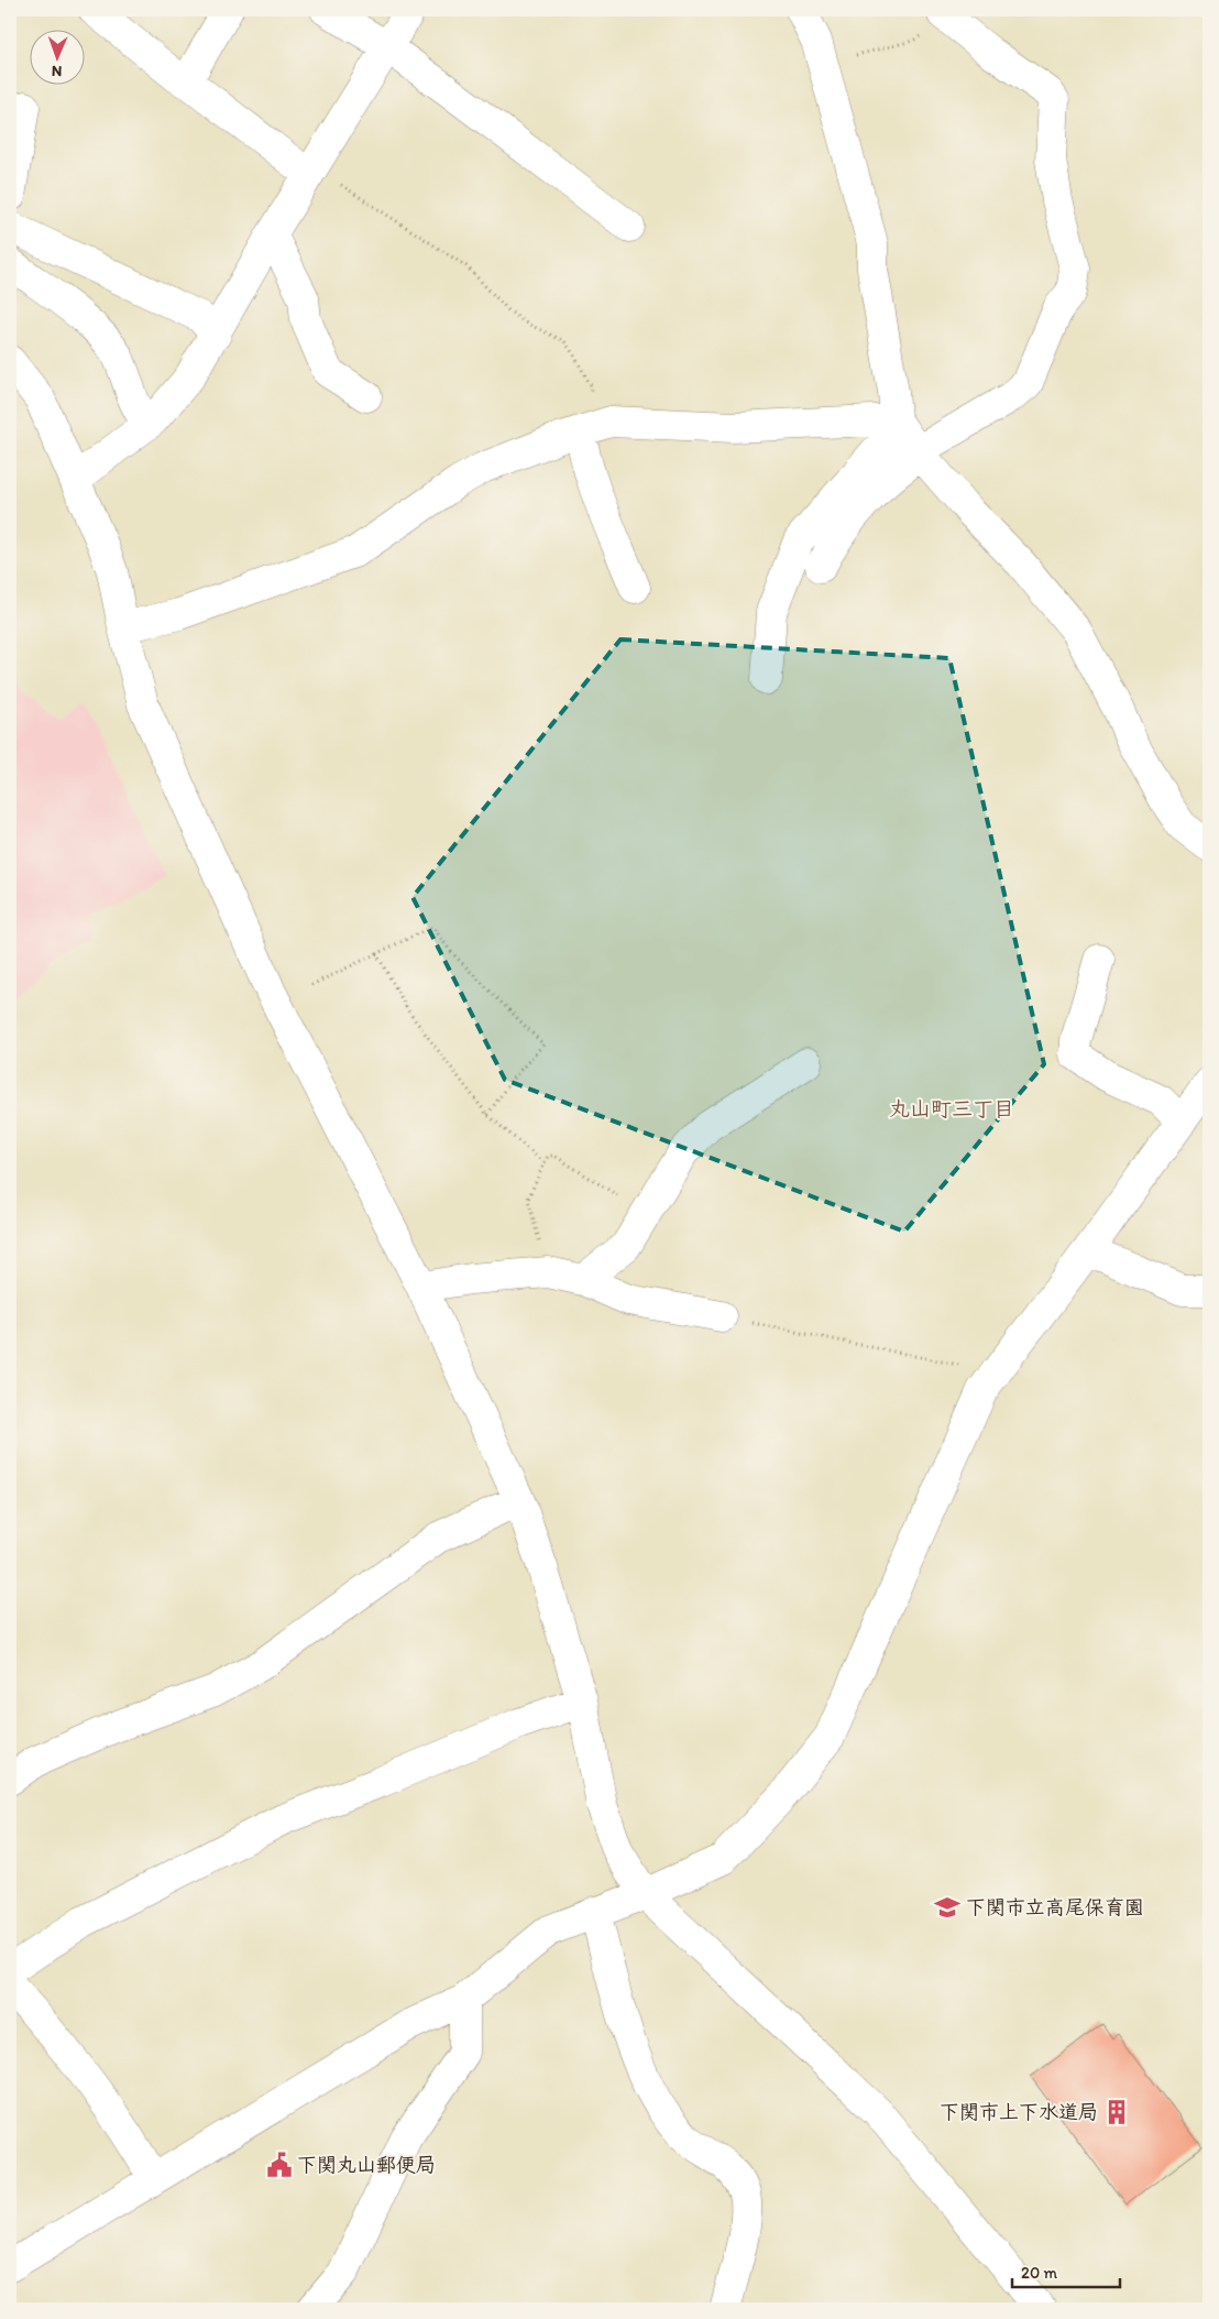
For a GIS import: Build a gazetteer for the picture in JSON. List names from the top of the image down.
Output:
{
  "districts": ["丸山町三丁目"],
  "places": {
    "school or university": ["下関市立高尾保育園"],
    "building": ["下関市上下水道局"],
    "public building": ["下関丸山郵便局"]
  },
  "scale_bar": "20 m",
  "north": "bottom"
}
